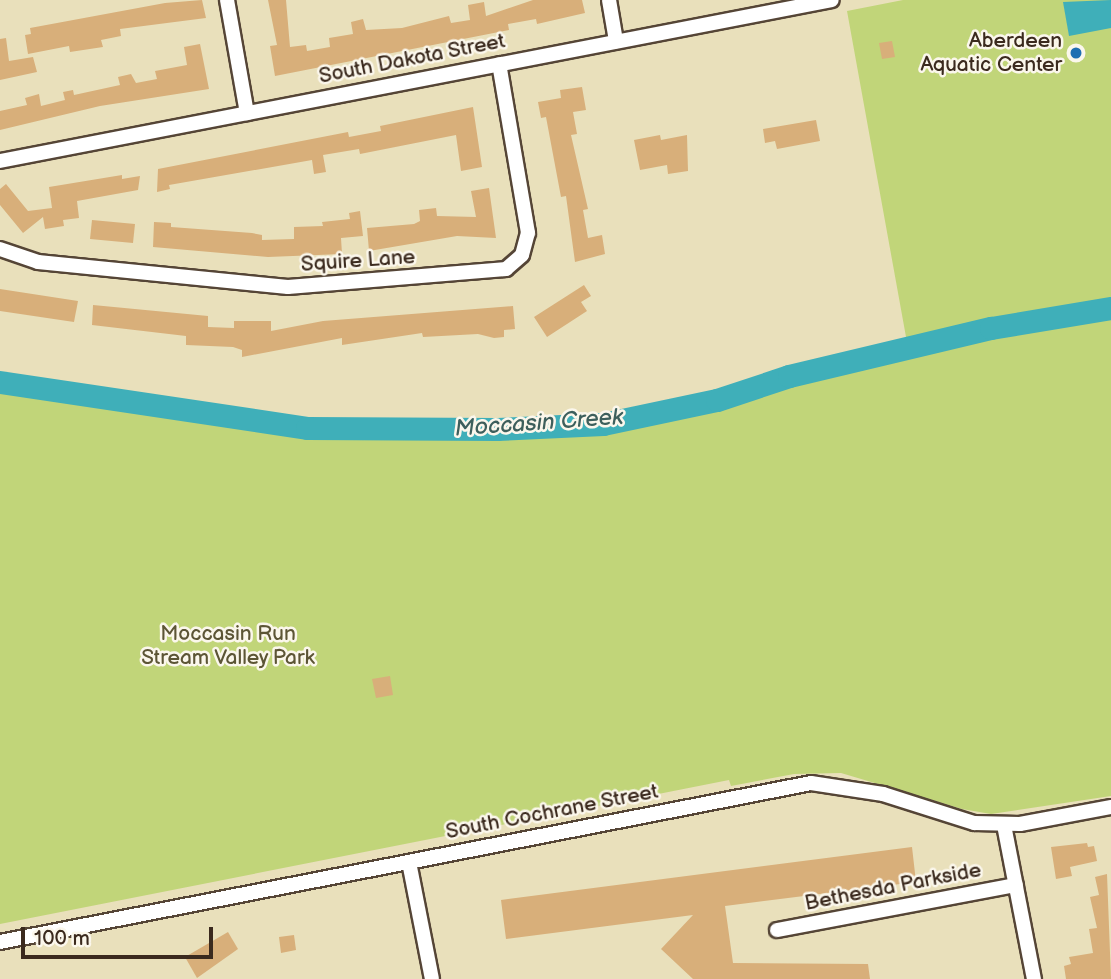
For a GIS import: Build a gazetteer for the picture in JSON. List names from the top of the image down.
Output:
{
  "streets": {
    "street": [
      "South Dakota Street",
      "Squire Lane",
      "South Cochrane Street",
      "Bethesda Parkside"
    ]
  },
  "crossings": [
    ["South Dakota Street", "Squire Lane"]
  ],
  "water": ["Moccasin Creek"],
  "parks": ["Moccasin Run Stream Valley Park"],
  "places": ["Aberdeen Aquatic Center"],
  "scale_bar": "100 m"
}
